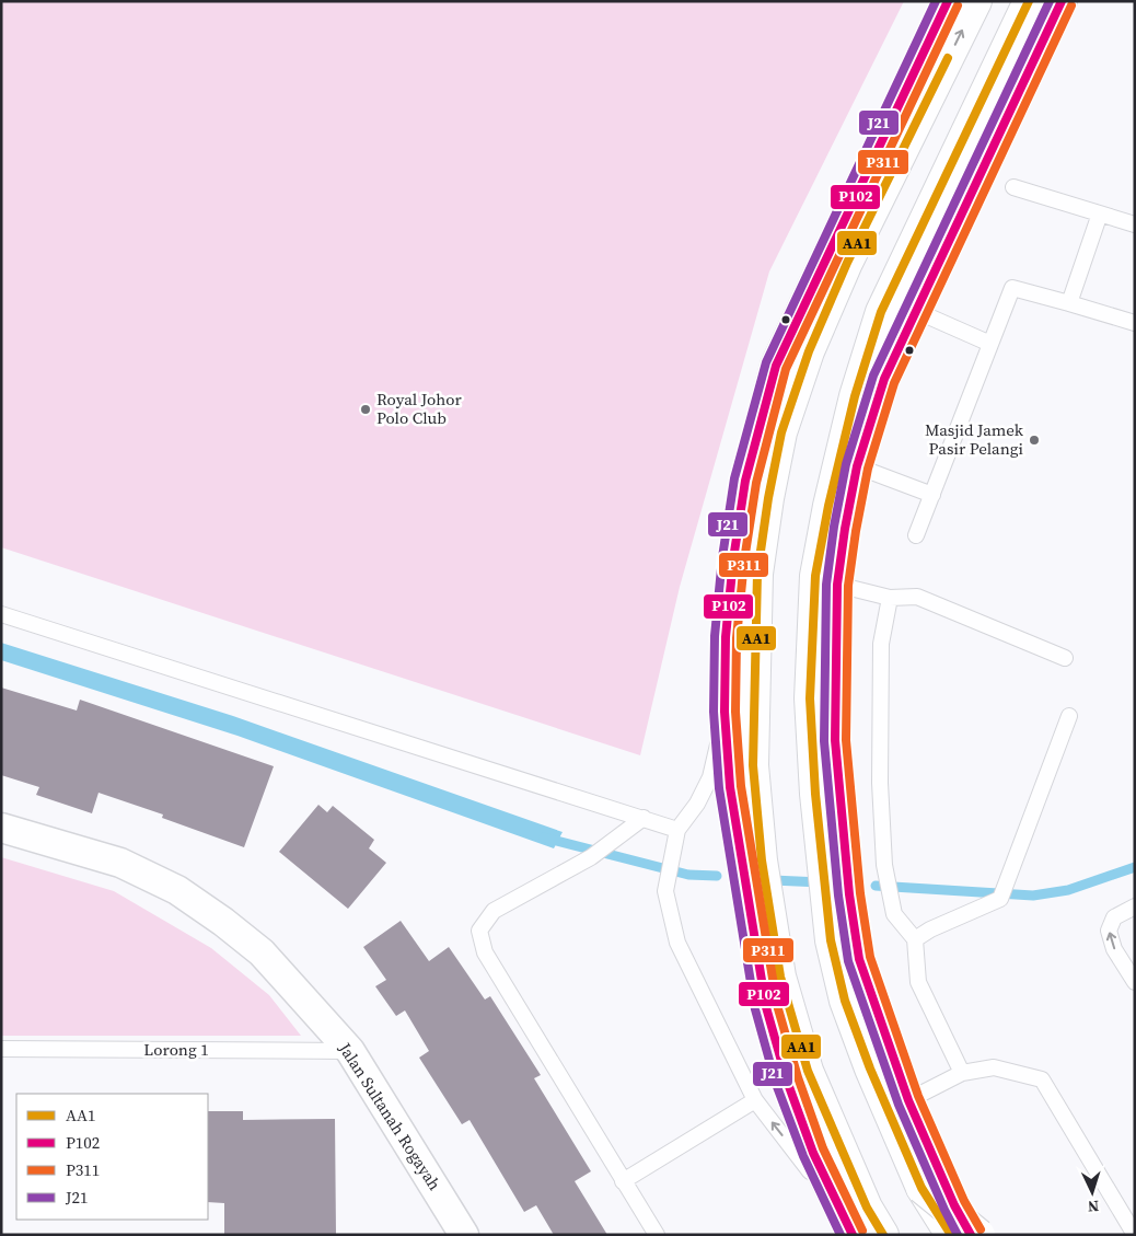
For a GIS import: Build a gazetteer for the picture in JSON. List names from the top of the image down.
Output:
{
  "streets": {
    "street": ["Jalan Sultanah Rogayah"],
    "lane": ["Lorong 1"]
  },
  "crossings": [
    ["Lorong 1", "Jalan Sultanah Rogayah"]
  ],
  "places": ["Royal Johor Polo Club", "Masjid Jamek Pasir Pelangi"],
  "lines": [
    "transit line AA1",
    "transit line P102",
    "transit line J21",
    "transit line P311"
  ],
  "legend": [
    "AA1",
    "P102",
    "P311",
    "J21"
  ],
  "north": "bottom"
}
